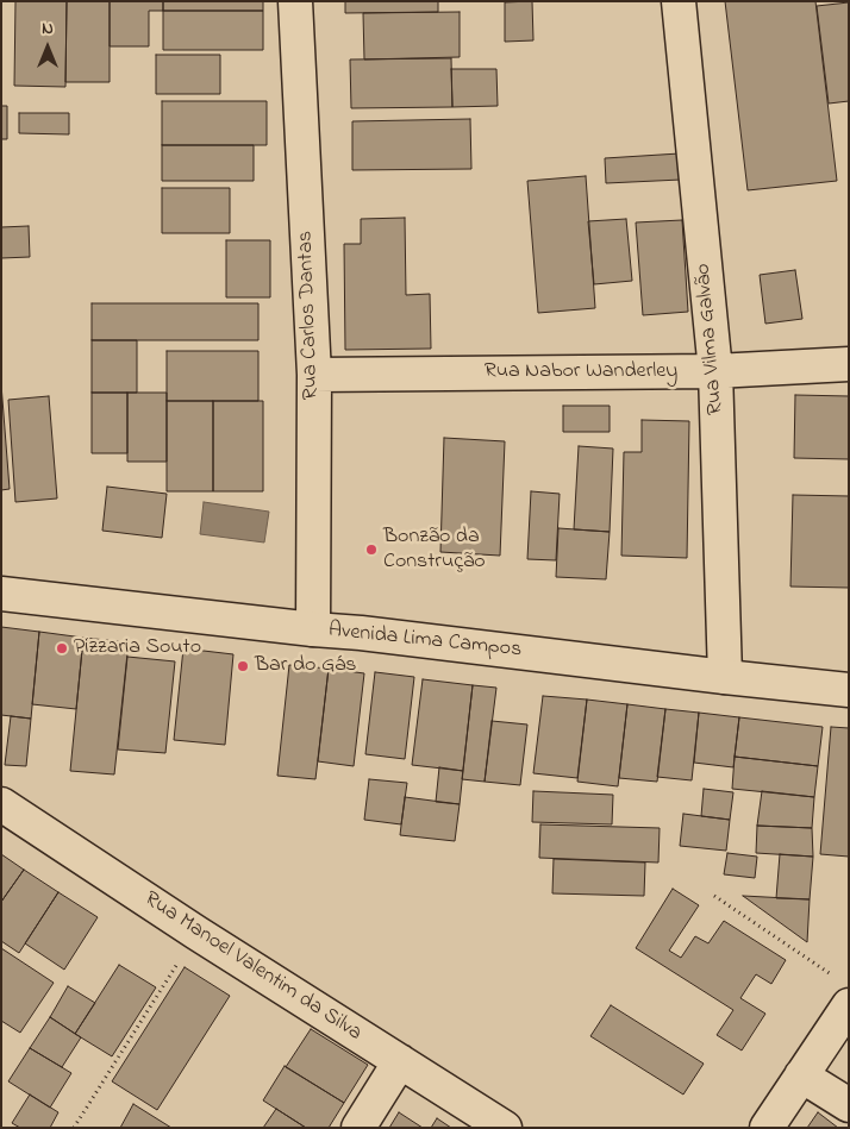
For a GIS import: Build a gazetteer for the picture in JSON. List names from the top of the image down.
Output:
{
  "streets": {
    "street": [
      "Rua Carlos Dantas",
      "Rua Vilma Galvão",
      "Rua Nabor Wanderley",
      "Avenida Lima Campos",
      "Rua Manoel Valentim da Silva"
    ]
  },
  "crossings": [
    ["Rua Carlos Dantas", "Rua Nabor Wanderley"],
    ["Rua Carlos Dantas", "Avenida Lima Campos"],
    ["Rua Vilma Galvão", "Rua Nabor Wanderley"],
    ["Rua Vilma Galvão", "Avenida Lima Campos"]
  ],
  "places": ["Bonzão da Construção", "Pizzaria Souto", "Bar do Gás"],
  "north": "top"
}
